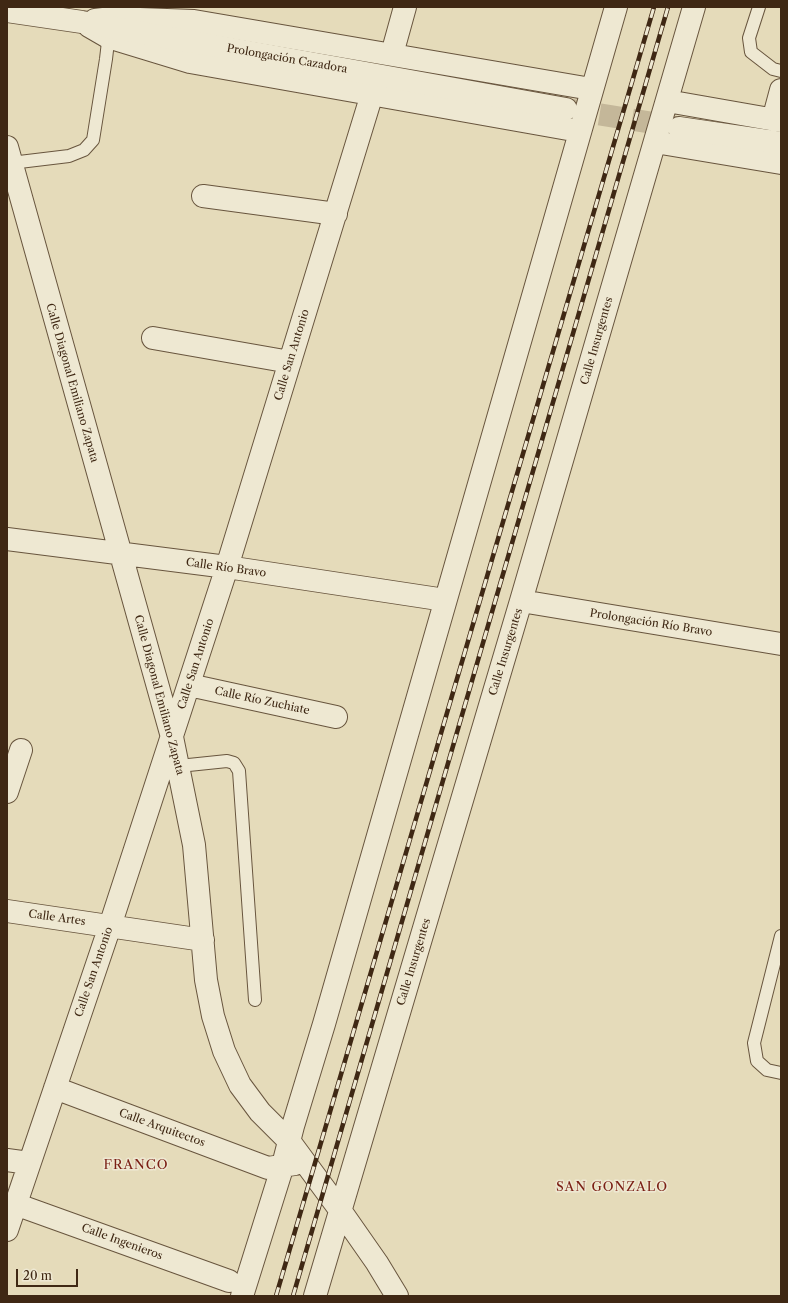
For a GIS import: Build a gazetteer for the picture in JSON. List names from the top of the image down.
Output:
{
  "streets": {
    "street": [
      "Prolongación Cazadora",
      "Calle Insurgentes",
      "Calle San Antonio",
      "Calle Diagonal Emiliano Zapata",
      "Calle Río Bravo",
      "Prolongación Río Bravo",
      "Calle Río Zuchiate",
      "Calle Artes",
      "Calle Arquitectos",
      "Calle Ingenieros"
    ]
  },
  "crossings": [
    ["Calle Insurgentes", "Calle Diagonal Emiliano Zapata"],
    ["Calle Insurgentes", "Prolongación Río Bravo"],
    ["Calle San Antonio", "Calle Diagonal Emiliano Zapata"],
    ["Calle San Antonio", "Calle Río Bravo"],
    ["Calle San Antonio", "Calle Río Zuchiate"],
    ["Calle San Antonio", "Calle Artes"],
    ["Calle San Antonio", "Calle Arquitectos"],
    ["Calle San Antonio", "Calle Ingenieros"],
    ["Calle Diagonal Emiliano Zapata", "Calle Río Bravo"],
    ["Calle Diagonal Emiliano Zapata", "Calle Artes"],
    ["Calle Diagonal Emiliano Zapata", "Calle Arquitectos"]
  ],
  "districts": ["FRANCO", "SAN GONZALO"],
  "scale_bar": "20 m"
}
